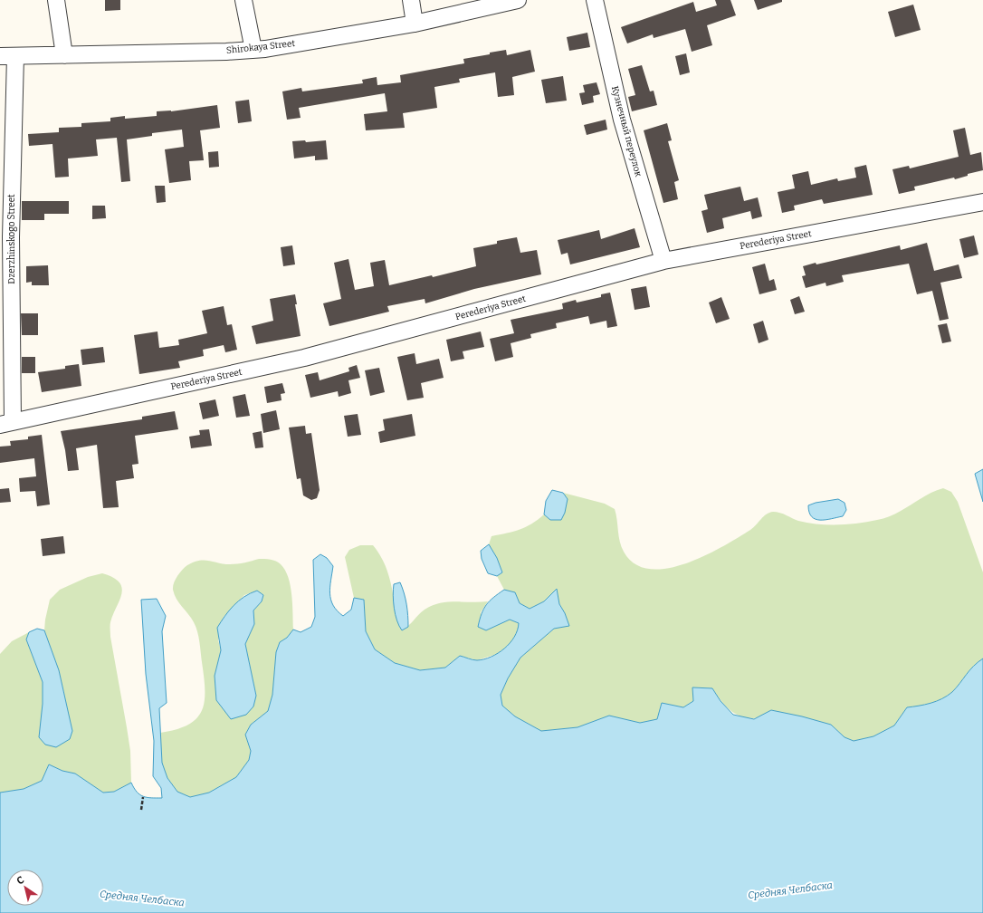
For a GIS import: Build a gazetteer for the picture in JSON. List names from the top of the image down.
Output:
{
  "streets": {
    "street": [
      "Shirokaya Street",
      "Кузнечный переулок",
      "Dzerzhinskogo Street",
      "Perederiya Street"
    ]
  },
  "crossings": [
    ["Shirokaya Street", "Dzerzhinskogo Street"],
    ["Кузнечный переулок", "Perederiya Street"],
    ["Dzerzhinskogo Street", "Perederiya Street"]
  ],
  "water": ["Средняя Челбаска"],
  "north": "top left"
}
